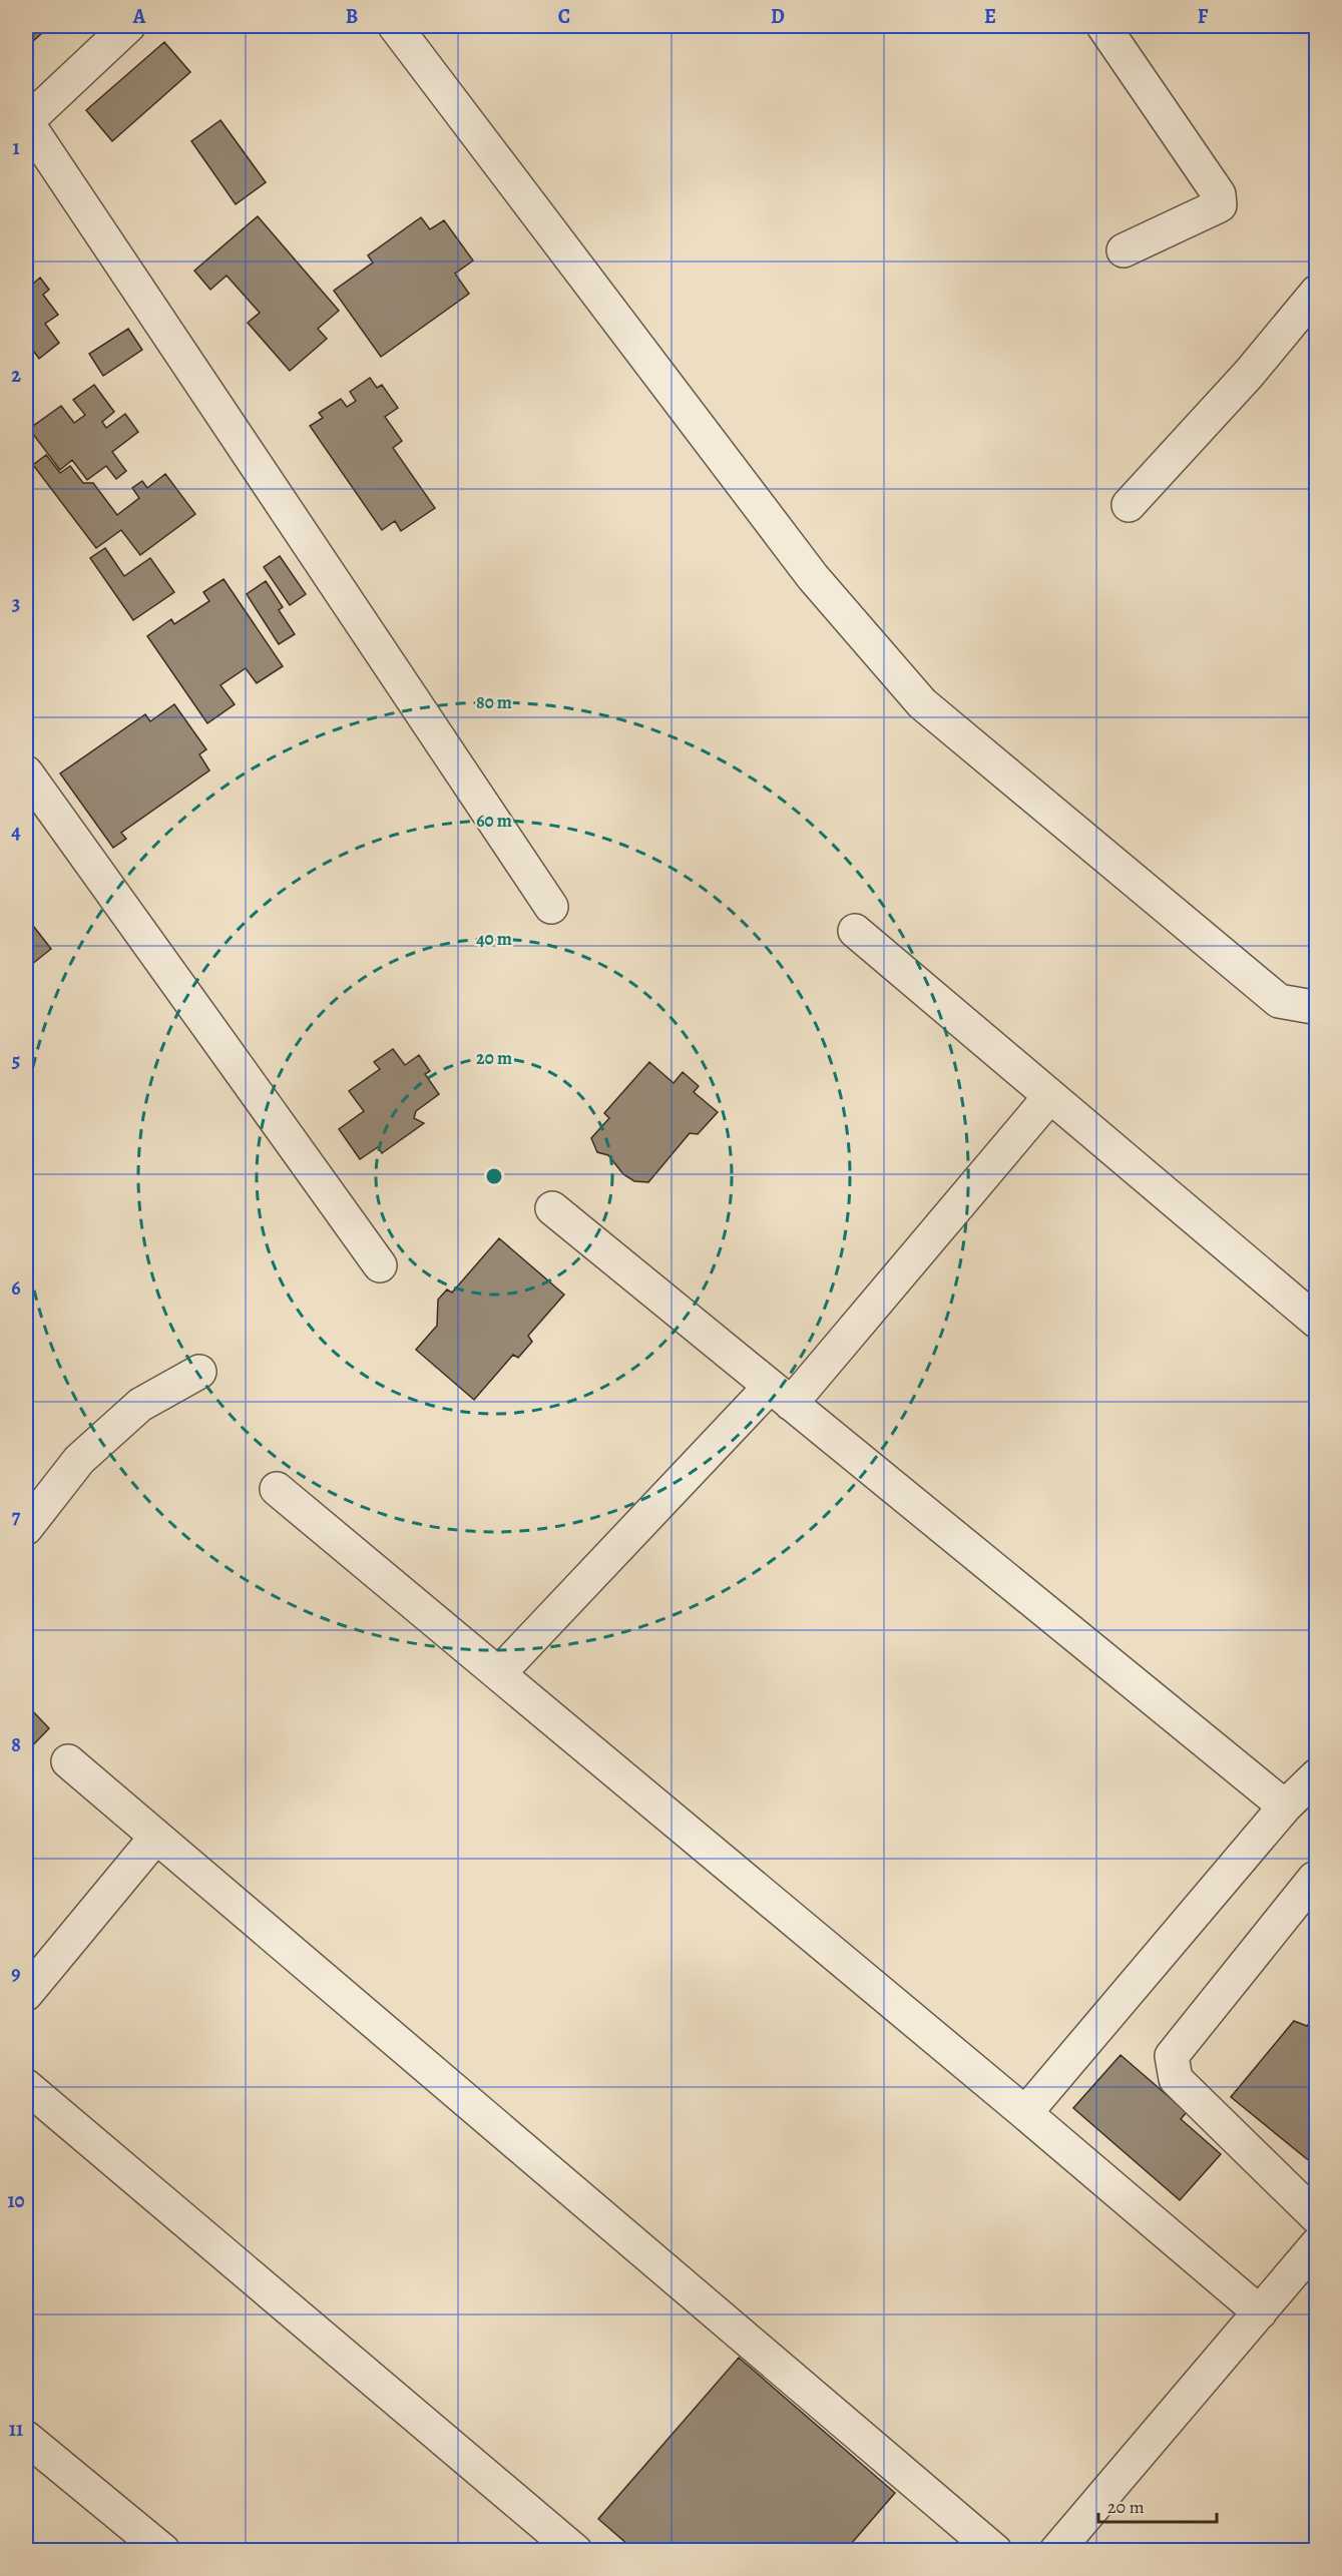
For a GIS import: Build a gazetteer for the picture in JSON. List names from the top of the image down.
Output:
{
  "scale_bar": "20 m",
  "grid": {
    "columns": [
      "A",
      "B",
      "C",
      "D",
      "E",
      "F"
    ],
    "rows": [
      "1",
      "2",
      "3",
      "4",
      "5",
      "6",
      "7",
      "8",
      "9",
      "10",
      "11"
    ]
  },
  "rings": [
    "80 m",
    "60 m",
    "40 m",
    "20 m"
  ]
}
